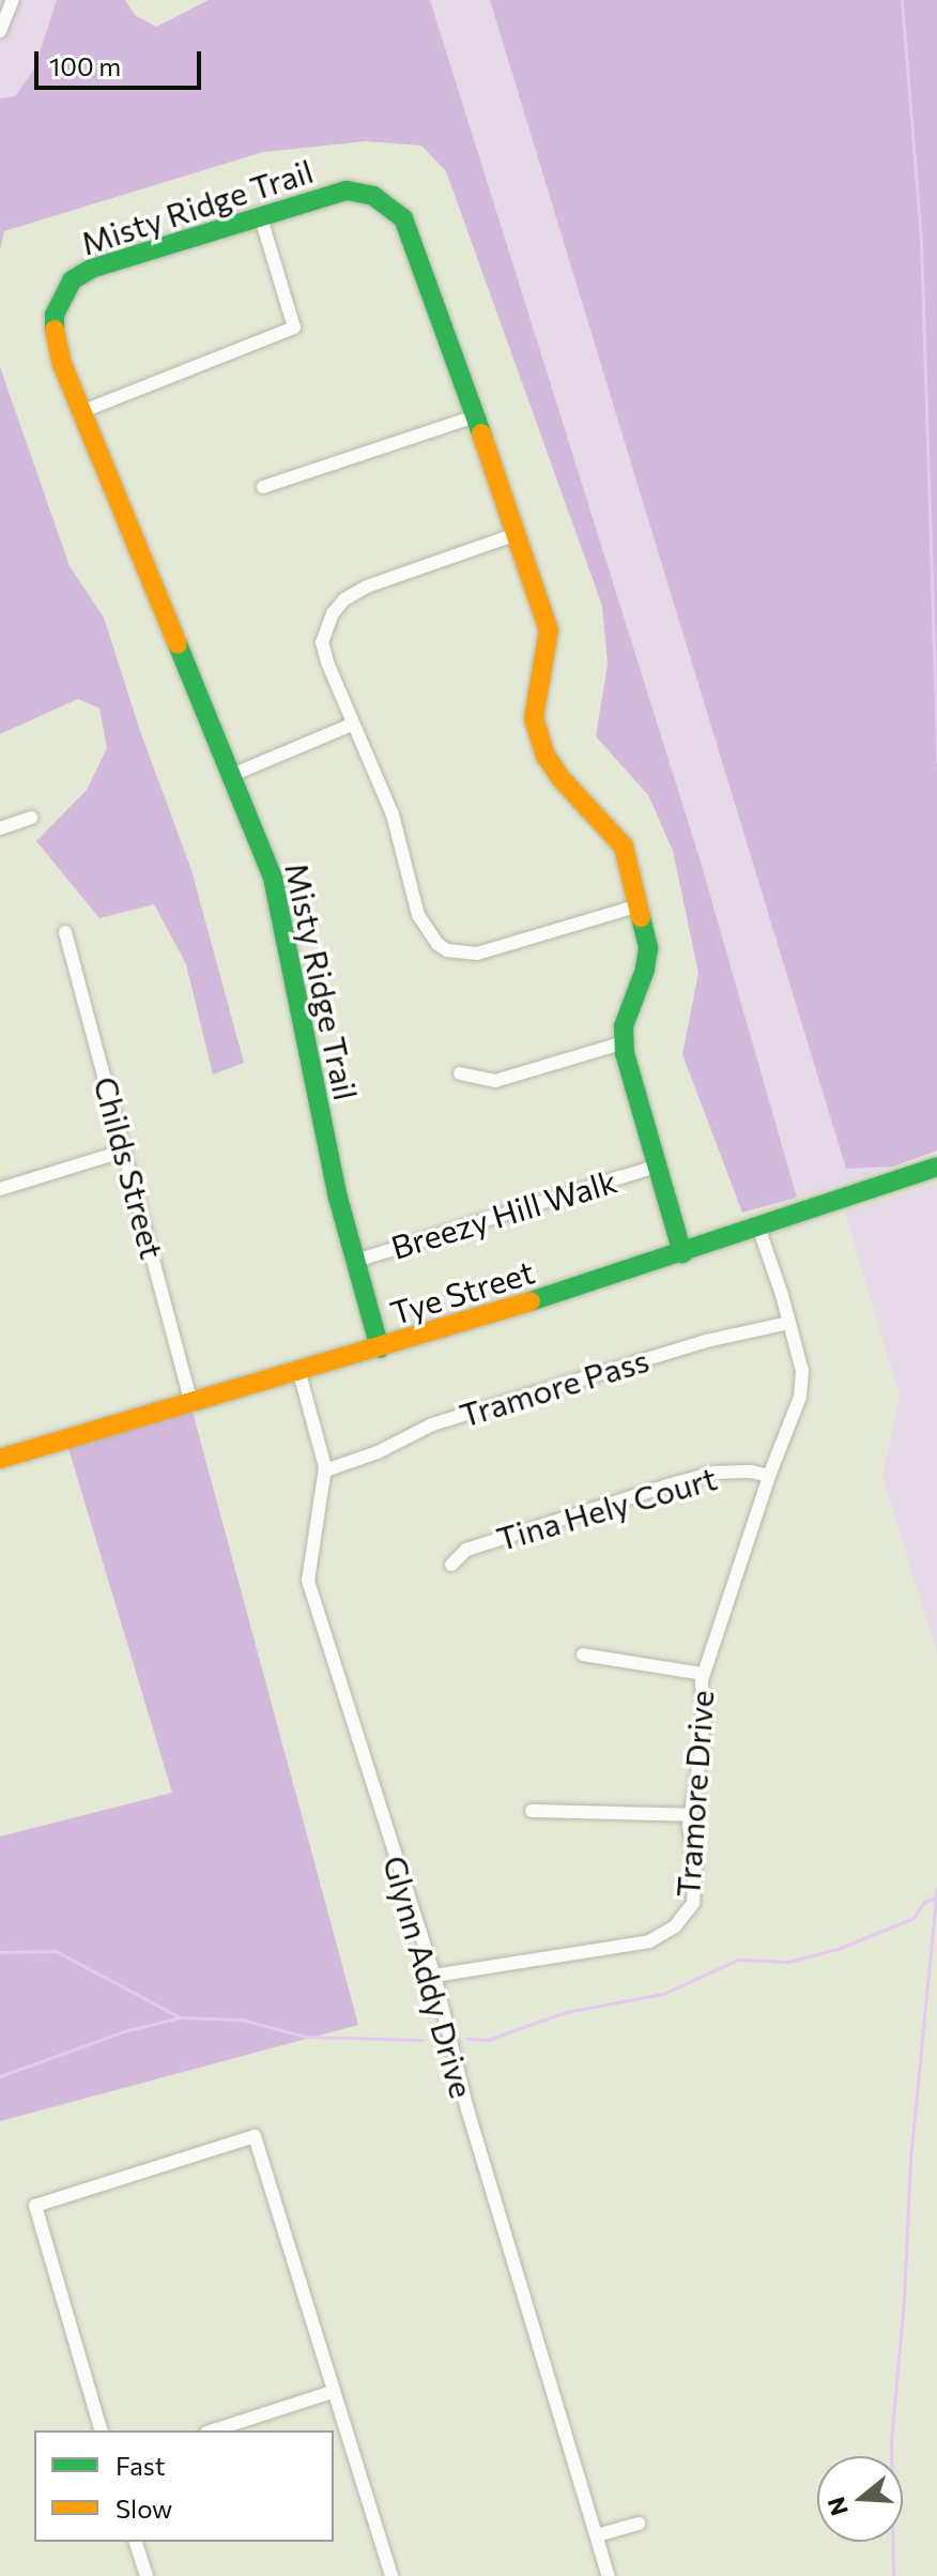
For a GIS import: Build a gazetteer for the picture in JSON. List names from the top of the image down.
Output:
{
  "streets": {
    "street": [
      "Misty Ridge Trail",
      "Childs Street",
      "Breezy Hill Walk",
      "Tye Street",
      "Tramore Pass",
      "Tina Hely Court",
      "Tramore Drive",
      "Glynn Addy Drive"
    ]
  },
  "crossings": [
    ["Misty Ridge Trail", "Breezy Hill Walk"],
    ["Misty Ridge Trail", "Tye Street"],
    ["Childs Street", "Tye Street"],
    ["Tye Street", "Tramore Drive"],
    ["Tye Street", "Glynn Addy Drive"],
    ["Tramore Pass", "Tramore Drive"],
    ["Tramore Pass", "Glynn Addy Drive"],
    ["Tina Hely Court", "Tramore Drive"],
    ["Tramore Drive", "Glynn Addy Drive"]
  ],
  "legend": ["Fast", "Slow"],
  "scale_bar": "100 m",
  "north": "left"
}
